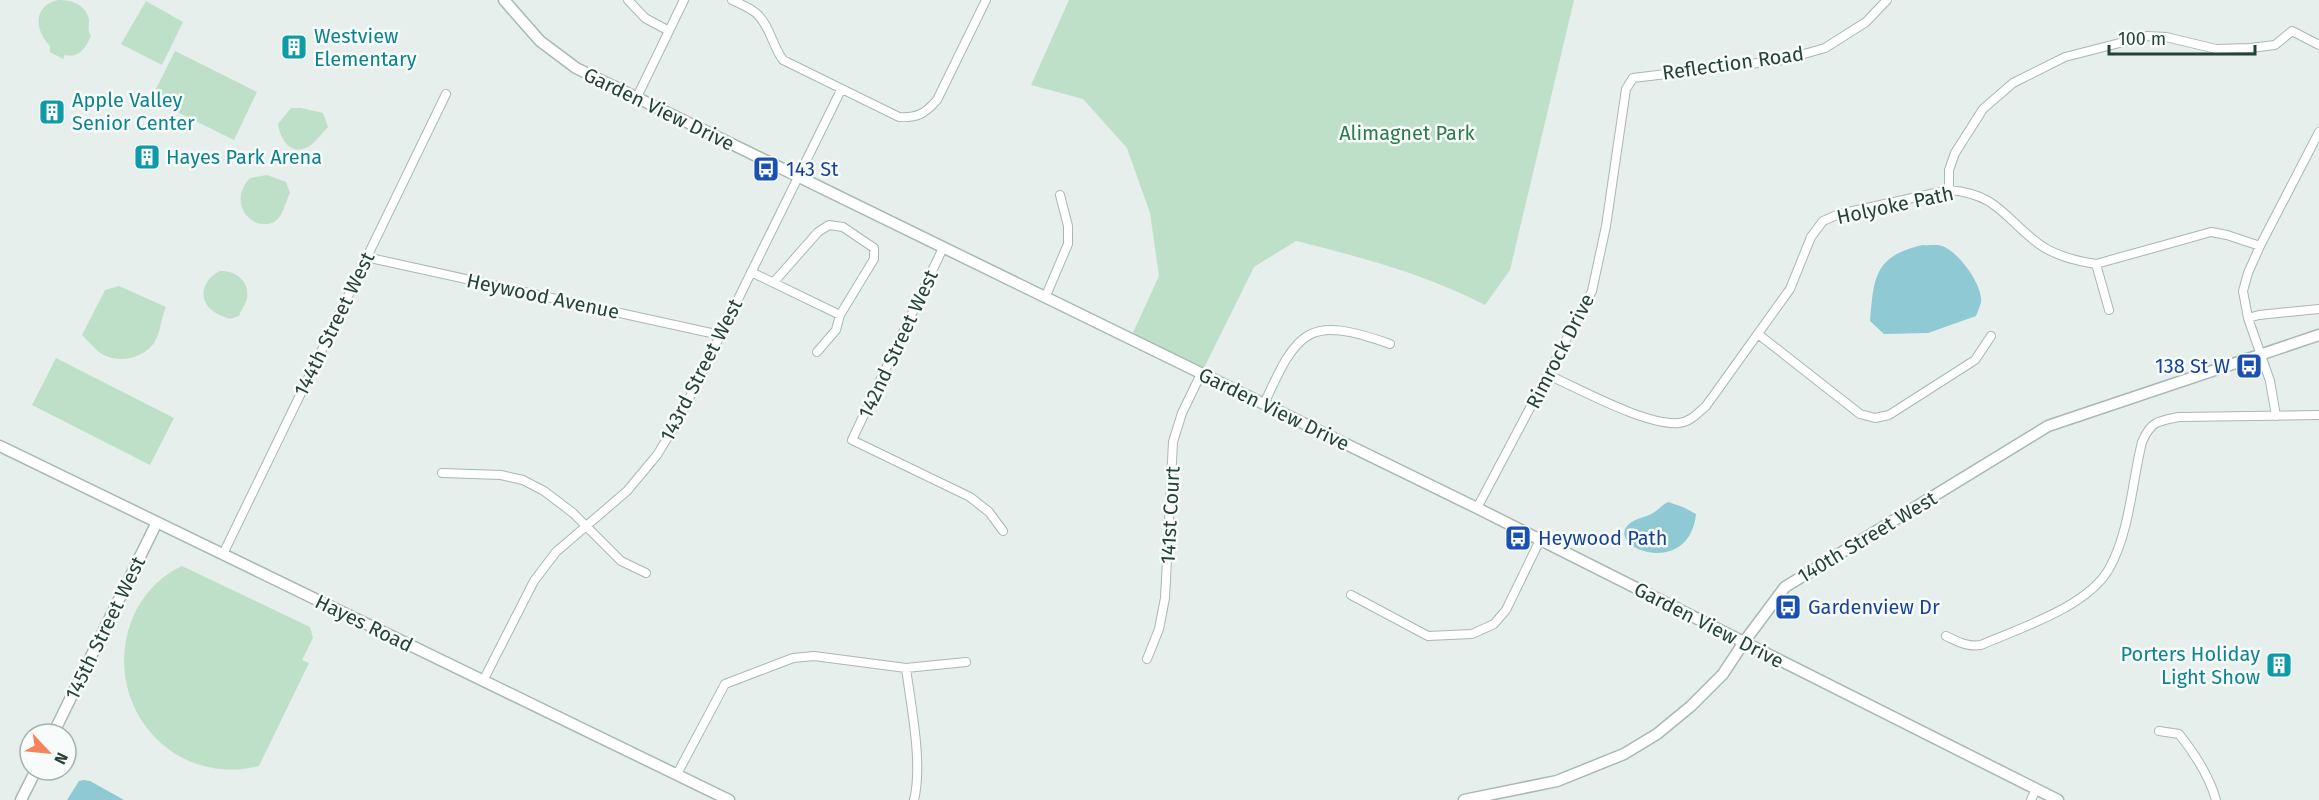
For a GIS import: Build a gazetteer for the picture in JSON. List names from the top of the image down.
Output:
{
  "streets": {
    "street": [
      "Reflection Road",
      "Garden View Drive",
      "Holyoke Path",
      "Heywood Avenue",
      "144th Street West",
      "142nd Street West",
      "Rimrock Drive",
      "143rd Street West",
      "141st Court",
      "140th Street West",
      "Hayes Road",
      "145th Street West"
    ]
  },
  "crossings": [
    ["Reflection Road", "Rimrock Drive"],
    ["Garden View Drive", "142nd Street West"],
    ["Garden View Drive", "Rimrock Drive"],
    ["Garden View Drive", "143rd Street West"],
    ["Garden View Drive", "141st Court"],
    ["Garden View Drive", "140th Street West"],
    ["Holyoke Path", "Rimrock Drive"],
    ["Heywood Avenue", "144th Street West"],
    ["Heywood Avenue", "143rd Street West"],
    ["144th Street West", "Hayes Road"],
    ["143rd Street West", "Hayes Road"],
    ["Hayes Road", "145th Street West"]
  ],
  "parks": ["Alimagnet Park"],
  "places": {
    "building": [
      "Westview Elementary",
      "Apple Valley Senior Center",
      "Hayes Park Arena",
      "Porters Holiday Light Show"
    ],
    "bus stop": [
      "143 St",
      "138 St W",
      "Heywood Path",
      "Gardenview Dr"
    ]
  },
  "scale_bar": "100 m",
  "north": "bottom right"
}
